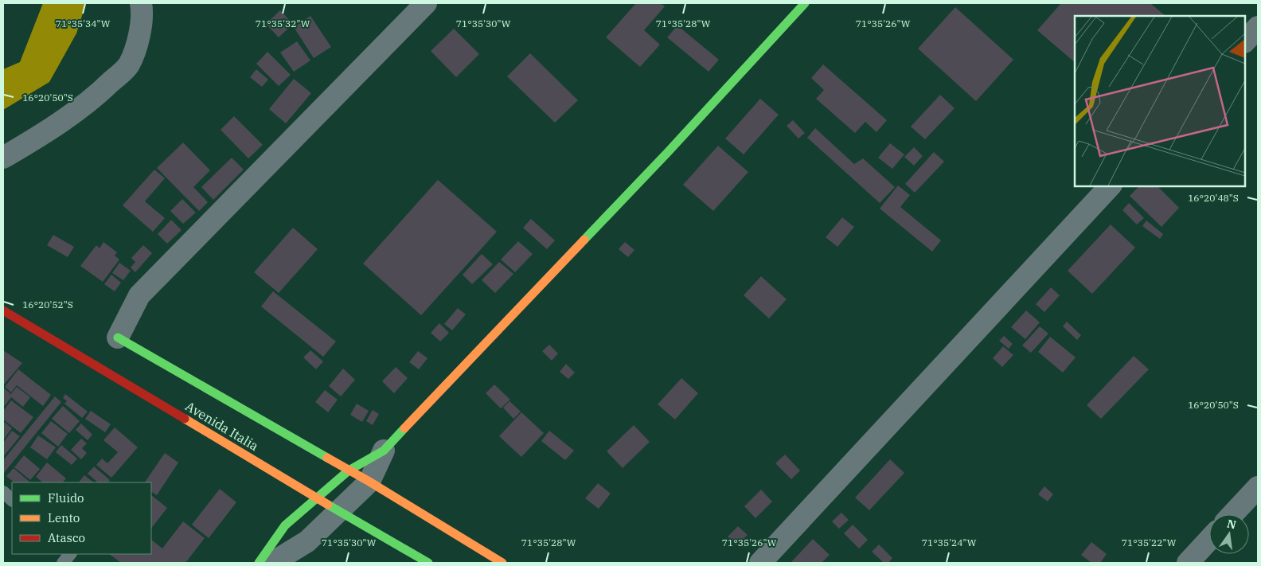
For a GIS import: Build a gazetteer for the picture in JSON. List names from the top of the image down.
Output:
{
  "streets": {
    "main road": ["Avenida Italia"]
  },
  "legend": ["Fluido", "Lento", "Atasco"],
  "north": "top",
  "coordinates": [
    "71°35'32\"W",
    "71°35'30\"W",
    "71°35'28\"W",
    "71°35'26\"W",
    "71°35'34\"W",
    "16°20'50\"S",
    "16°20'48\"S",
    "16°20'52\"S",
    "71°35'24\"W",
    "71°35'22\"W"
  ]
}
